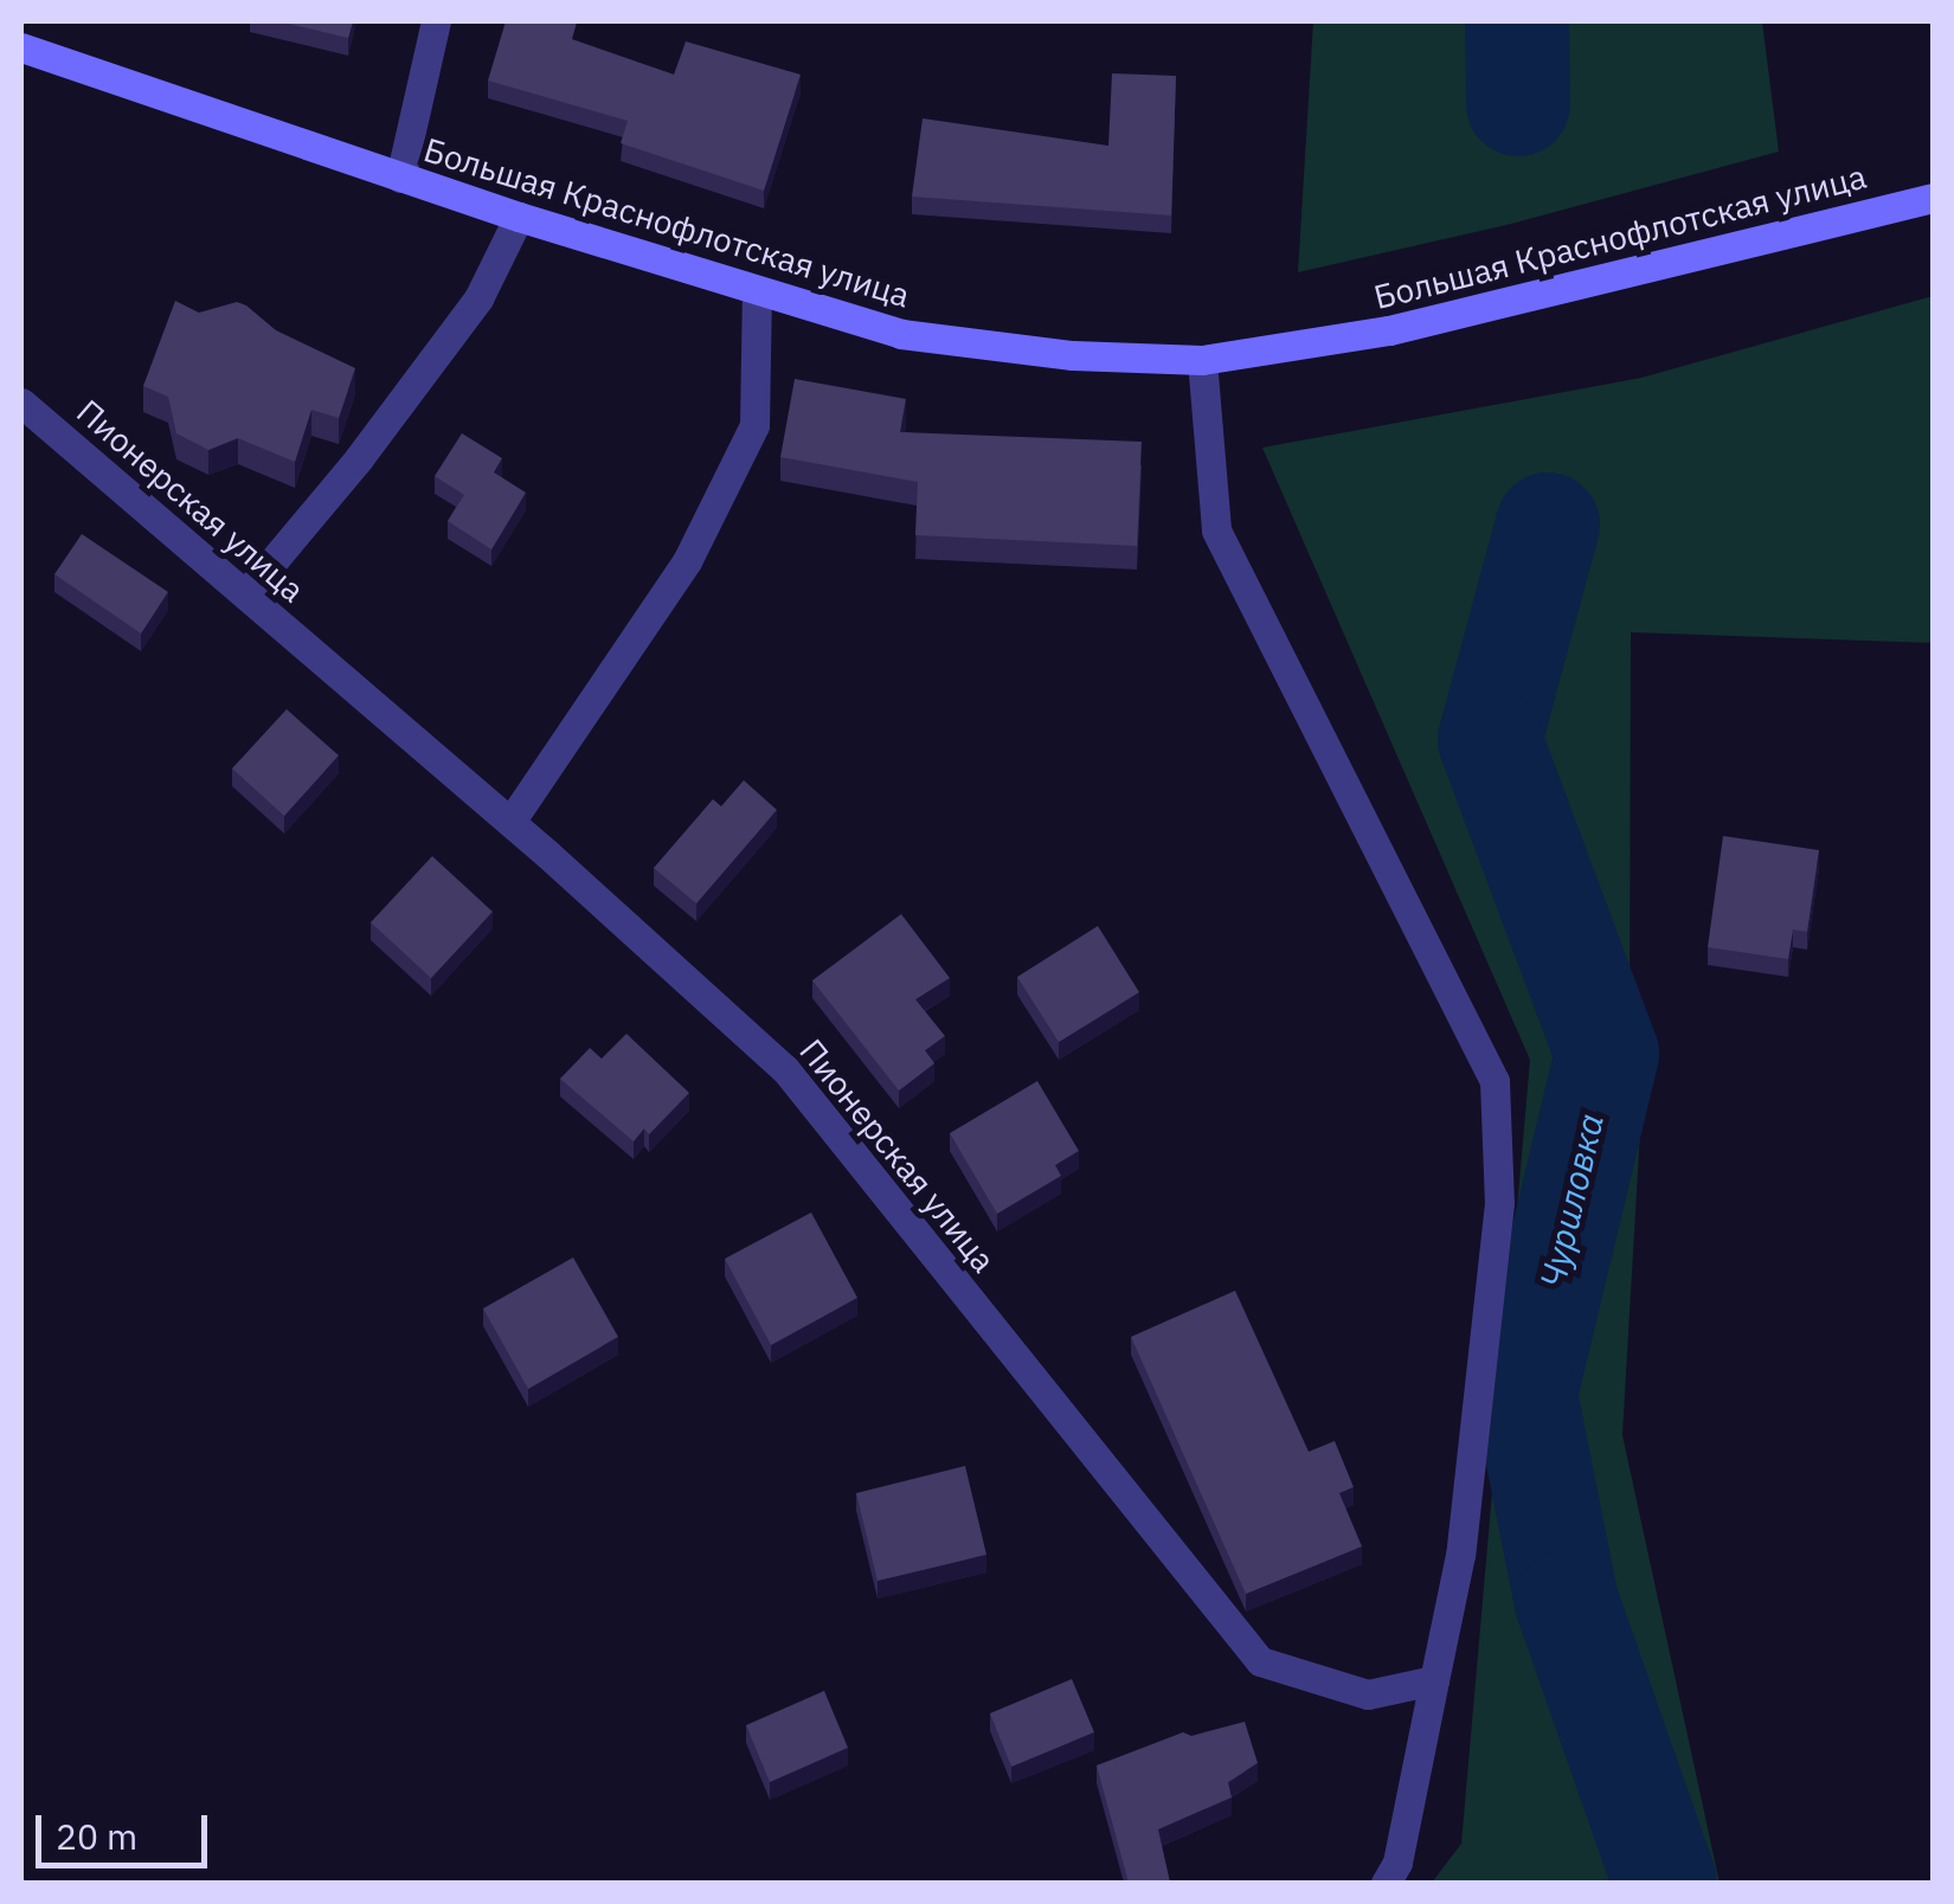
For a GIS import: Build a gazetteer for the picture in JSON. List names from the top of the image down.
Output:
{
  "streets": {
    "main road": ["Большая Краснофлотская улица"],
    "street": ["Пионерская улица"]
  },
  "water": ["Чуриловка"],
  "scale_bar": "20 m"
}
